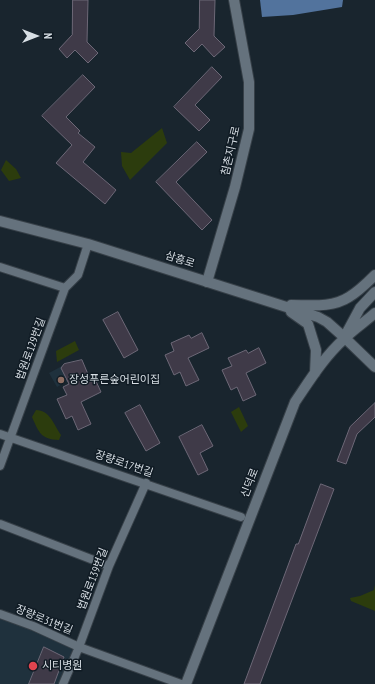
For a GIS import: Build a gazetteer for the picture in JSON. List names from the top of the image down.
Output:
{
  "streets": {
    "main road": ["침촌지구로", "삼흥로", "신덕로"],
    "street": [
      "법원로129번길",
      "장량로17번길",
      "법원로139번길",
      "장량로31번길"
    ]
  },
  "crossings": [
    ["침촌지구로", "삼흥로"],
    ["삼흥로", "법원로129번길"],
    ["삼흥로", "신덕로"],
    ["법원로129번길", "장량로17번길"],
    ["장량로17번길", "법원로139번길"],
    ["법원로139번길", "장량로31번길"]
  ],
  "places": ["장성푸른숲어린이집", "시티병원"],
  "north": "right"
}
